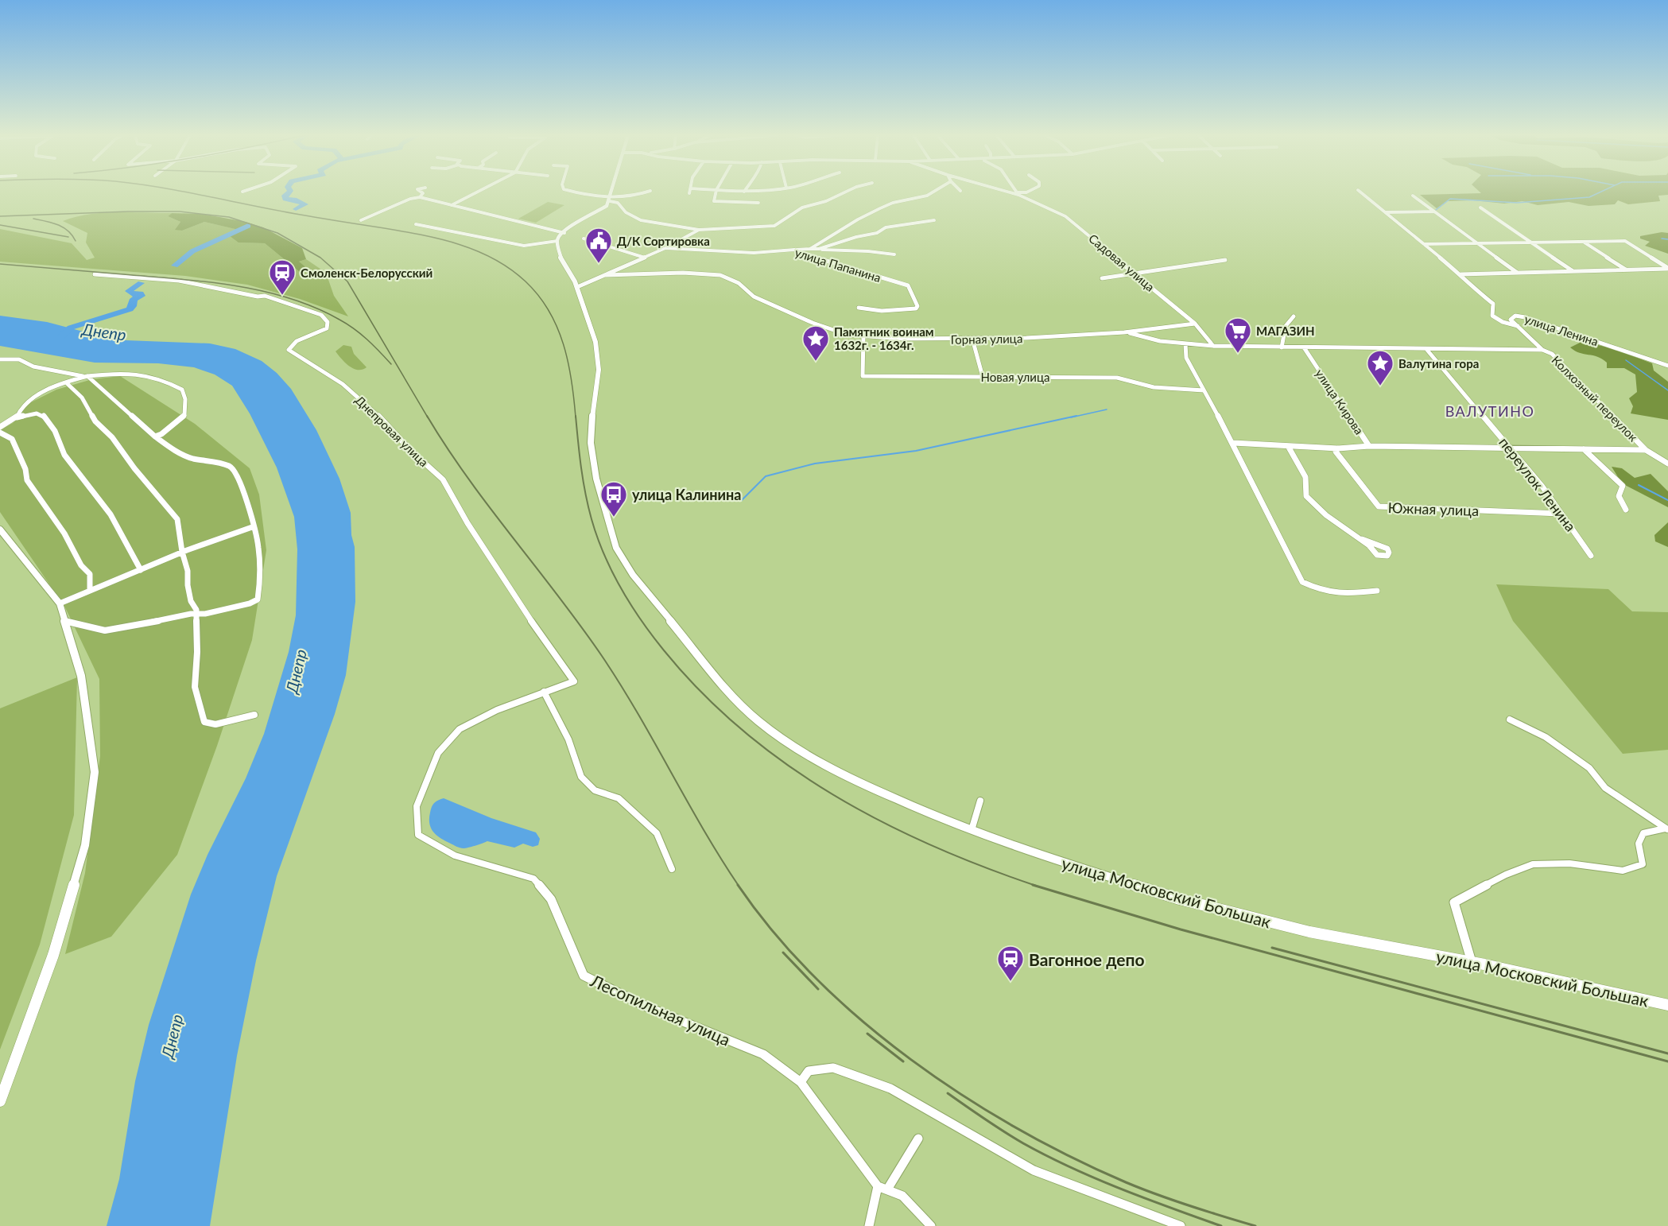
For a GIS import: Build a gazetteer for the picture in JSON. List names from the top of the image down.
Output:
{
  "streets": {
    "street": [
      "Садовая улица",
      "улица Папанина",
      "улица Ленина",
      "Горная улица",
      "Новая улица",
      "Колхозный переулок",
      "улица Кирова",
      "Днепровая улица",
      "переулок Ленина",
      "Южная улица",
      "улица Московский Большак",
      "Лесопильная улица"
    ]
  },
  "crossings": [
    ["Садовая улица", "улица Ленина"],
    ["улица Папанина", "Горная улица"],
    ["улица Папанина", "улица Московский Большак"],
    ["улица Ленина", "Горная улица"],
    ["улица Ленина", "Колхозный переулок"],
    ["улица Ленина", "улица Кирова"],
    ["улица Ленина", "переулок Ленина"],
    ["Горная улица", "Новая улица"],
    ["Колхозный переулок", "улица Кирова"],
    ["Колхозный переулок", "переулок Ленина"],
    ["улица Кирова", "Южная улица"],
    ["Днепровая улица", "Лесопильная улица"],
    ["переулок Ленина", "Южная улица"]
  ],
  "districts": ["ВАЛУТИНО"],
  "water": ["Днепр"],
  "places": {
    "public building": ["Д/К Сортировка"],
    "station": ["Смоленск-Белорусский", "Вагонное депо"],
    "supermarket": ["МАГАЗИН"],
    "place": ["Памятник воинам 1632г. - 1634г.", "Валутина гора"],
    "bus stop": ["улица Калинина"]
  }
}
